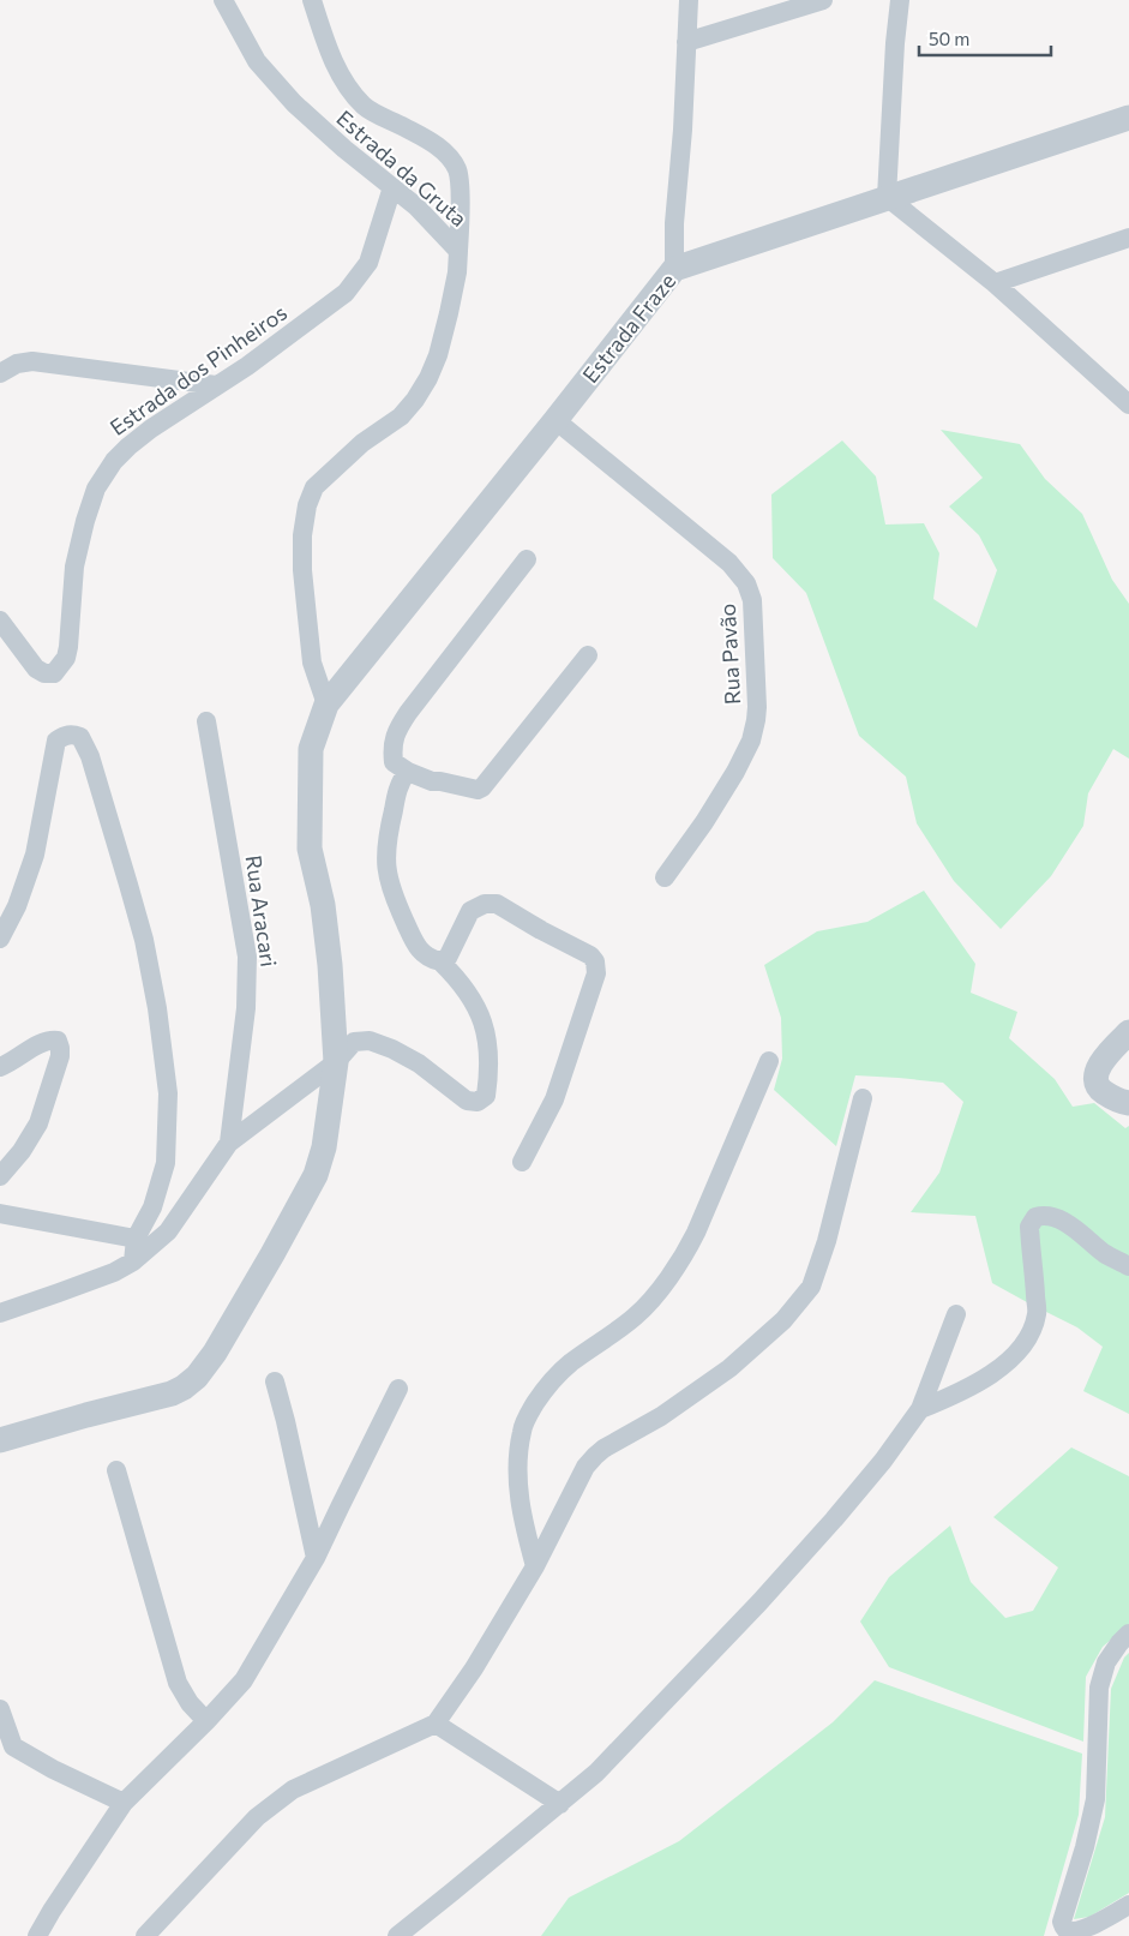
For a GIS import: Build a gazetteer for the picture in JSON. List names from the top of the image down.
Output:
{
  "streets": {
    "street": [
      "Estrada da Gruta",
      "Estrada Fraze",
      "Estrada dos Pinheiros",
      "Rua Pavão",
      "Rua Aracari"
    ]
  },
  "crossings": [
    ["Estrada da Gruta", "Estrada Fraze"],
    ["Estrada da Gruta", "Estrada dos Pinheiros"],
    ["Estrada Fraze", "Rua Pavão"]
  ],
  "scale_bar": "50 m"
}
